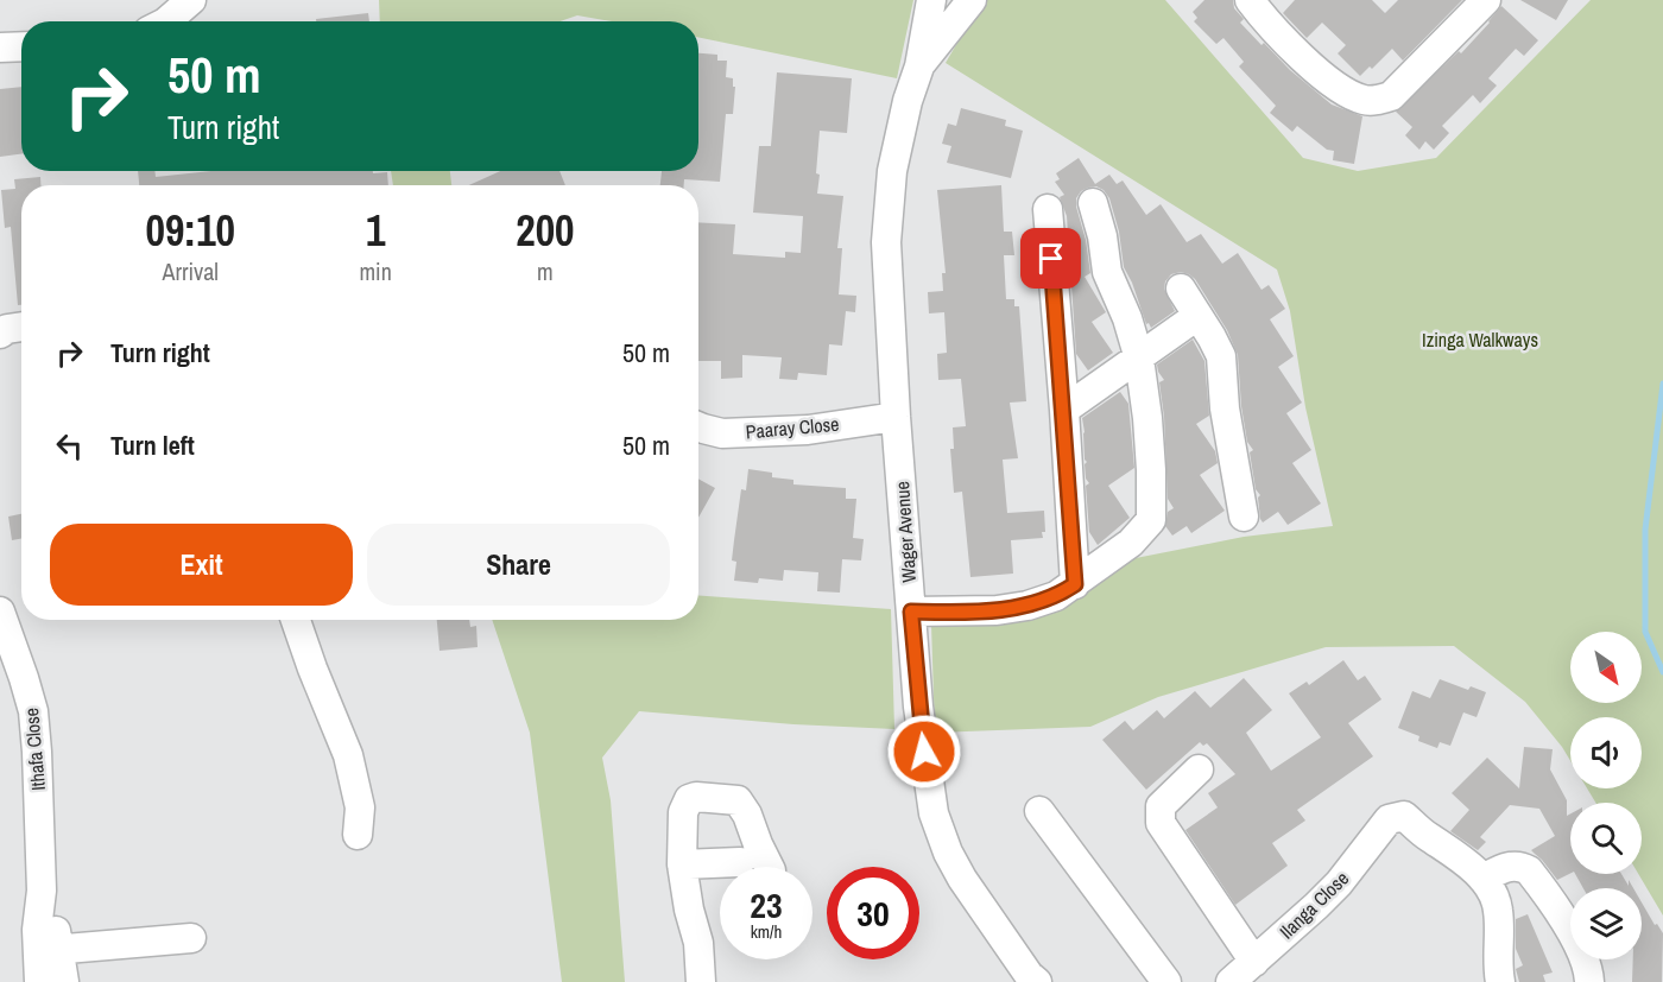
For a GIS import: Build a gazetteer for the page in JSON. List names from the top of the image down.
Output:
{
  "streets": {
    "street": [
      "Paaray Close",
      "Wager Avenue",
      "Ithafa Close",
      "Ilanga Close"
    ]
  },
  "crossings": [
    ["Paaray Close", "Wager Avenue"]
  ],
  "parks": ["Izinga Walkways"],
  "north": "bottom right",
  "page": {
    "turn": ["50 m", "Turn right"],
    "eta": [
      "09:10",
      "Arrival",
      "1",
      "min",
      "200",
      "m"
    ],
    "list": [
      {
        "name": "Turn right",
        "value": "50 m"
      },
      {
        "name": "Turn left",
        "value": "50 m"
      }
    ],
    "buttons": ["Exit", "Share"],
    "speed": "23 km/h",
    "limit": "30"
  }
}
